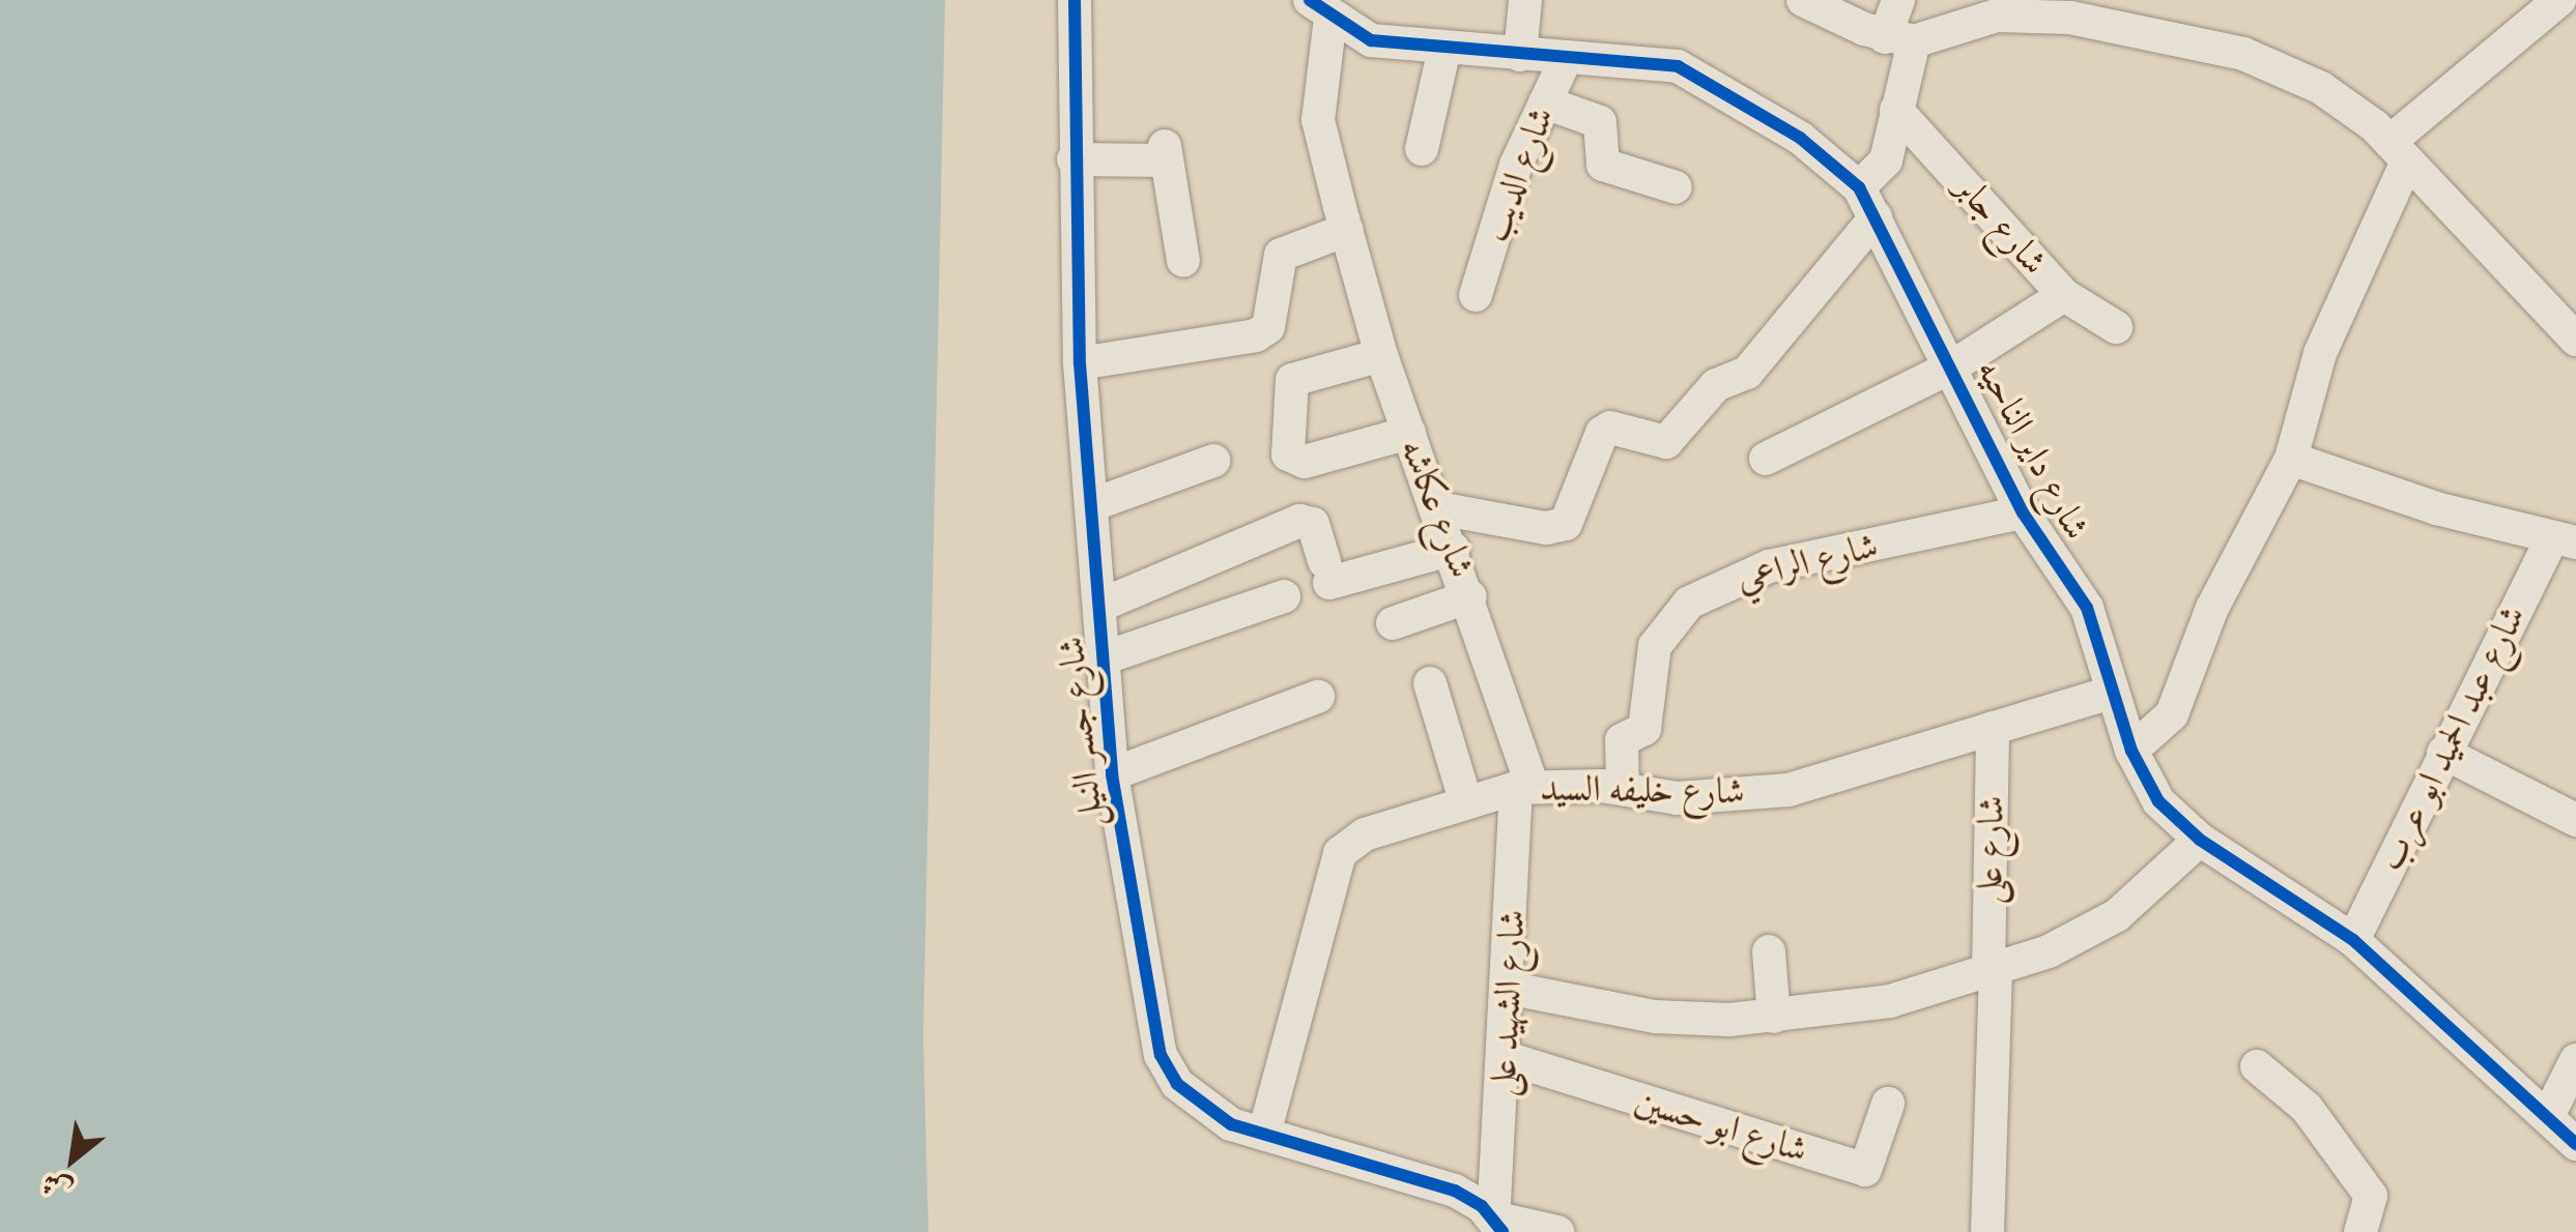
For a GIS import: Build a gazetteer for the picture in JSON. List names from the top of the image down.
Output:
{
  "streets": {
    "street": [
      "شارع الديب",
      "شارع جابر",
      "شارع داير الناحيه",
      "شارع عكاشه",
      "شارع الراعي",
      "شارع جسر النيل",
      "شارع عبد الحميد ابو عرب",
      "شارع خليفه السيد",
      "شارع على",
      "شارع الشهيد على",
      "شارع ابو حسين"
    ]
  },
  "crossings": [
    ["شارع الديب", "شارع داير الناحيه"],
    ["شارع داير الناحيه", "شارع عكاشه"],
    ["شارع داير الناحيه", "شارع الراعي"],
    ["شارع داير الناحيه", "شارع عبد الحميد ابو عرب"],
    ["شارع داير الناحيه", "شارع خليفه السيد"],
    ["شارع عكاشه", "شارع خليفه السيد"],
    ["شارع عكاشه", "شارع الشهيد على"],
    ["شارع الراعي", "شارع خليفه السيد"],
    ["شارع جسر النيل", "شارع خليفه السيد"],
    ["شارع جسر النيل", "شارع الشهيد على"],
    ["شارع خليفه السيد", "شارع على"],
    ["شارع خليفه السيد", "شارع الشهيد على"],
    ["شارع الشهيد على", "شارع ابو حسين"]
  ],
  "north": "bottom left"
}
